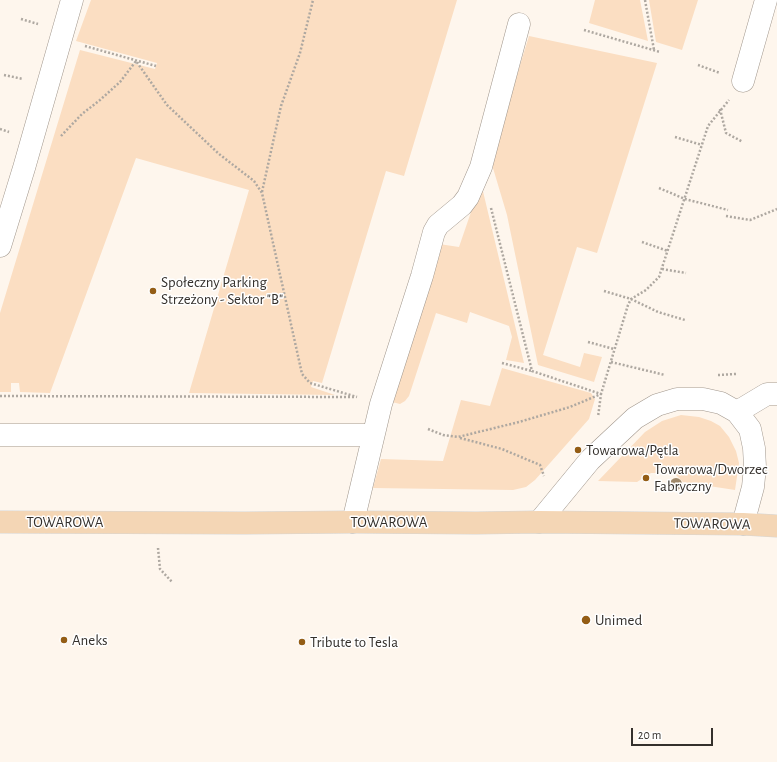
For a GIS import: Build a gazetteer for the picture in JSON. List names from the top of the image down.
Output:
{
  "streets": {
    "main road": ["TOWAROWA"]
  },
  "places": [
    "Społeczny Parking Strzeżony - Sektor \"B\"",
    "Towarowa/Pętla",
    "Towarowa/Dworzec Fabryczny",
    "Unimed",
    "Aneks",
    "Tribute to Tesla"
  ],
  "scale_bar": "20 m"
}
